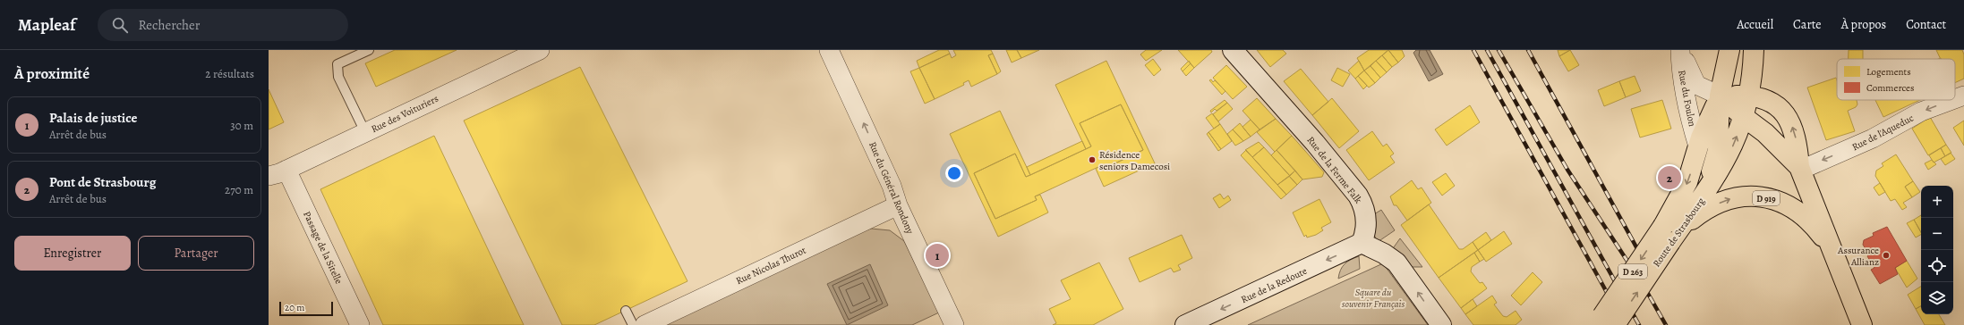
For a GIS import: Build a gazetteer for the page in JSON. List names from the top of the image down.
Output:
{
  "streets": {
    "main road": ["D 919", "Route de Strasbourg", "D 263"],
    "street": [
      "Rue du Foulon",
      "Rue des Voituriers",
      "Rue de l'Aqueduc",
      "Rue de la Ferme Falk",
      "Rue du Général Rondony",
      "Passage de la Sitelle",
      "Rue Nicolas Thurot",
      "Rue de la Redoute"
    ]
  },
  "crossings": [
    ["Rue du Foulon", "D 919"],
    ["Rue du Foulon", "Route de Strasbourg"],
    ["Rue des Voituriers", "Passage de la Sitelle"],
    ["Rue de l'Aqueduc", "D 919"],
    ["Rue de la Ferme Falk", "Rue de la Redoute"],
    ["Rue du Général Rondony", "Rue Nicolas Thurot"],
    ["D 919", "Route de Strasbourg"]
  ],
  "one_way": ["Rue de l'Aqueduc", "Rue du Général Rondony", "Rue de la Redoute"],
  "parks": ["Square du souvenir Français"],
  "places": ["Résidence seniors Damecosi", "Assurance Allianz"],
  "legend": ["Logements", "Commerces"],
  "scale_bar": "20 m",
  "page": {
    "header": "Mapleaf",
    "search": "Rechercher",
    "nav": [
      "Accueil",
      "Carte",
      "À propos",
      "Contact"
    ],
    "heading": ["À proximité", "2 résultats"],
    "list": [
      {
        "mark": "1",
        "name": "Palais de justice",
        "note": "Arrêt de bus",
        "value": "30 m"
      },
      {
        "mark": "2",
        "name": "Pont de Strasbourg",
        "note": "Arrêt de bus",
        "value": "270 m"
      }
    ],
    "pins": ["2", "1"],
    "map_buttons": ["+", "−"],
    "buttons": ["Enregistrer", "Partager"],
    "scale": "20 m"
  }
}
